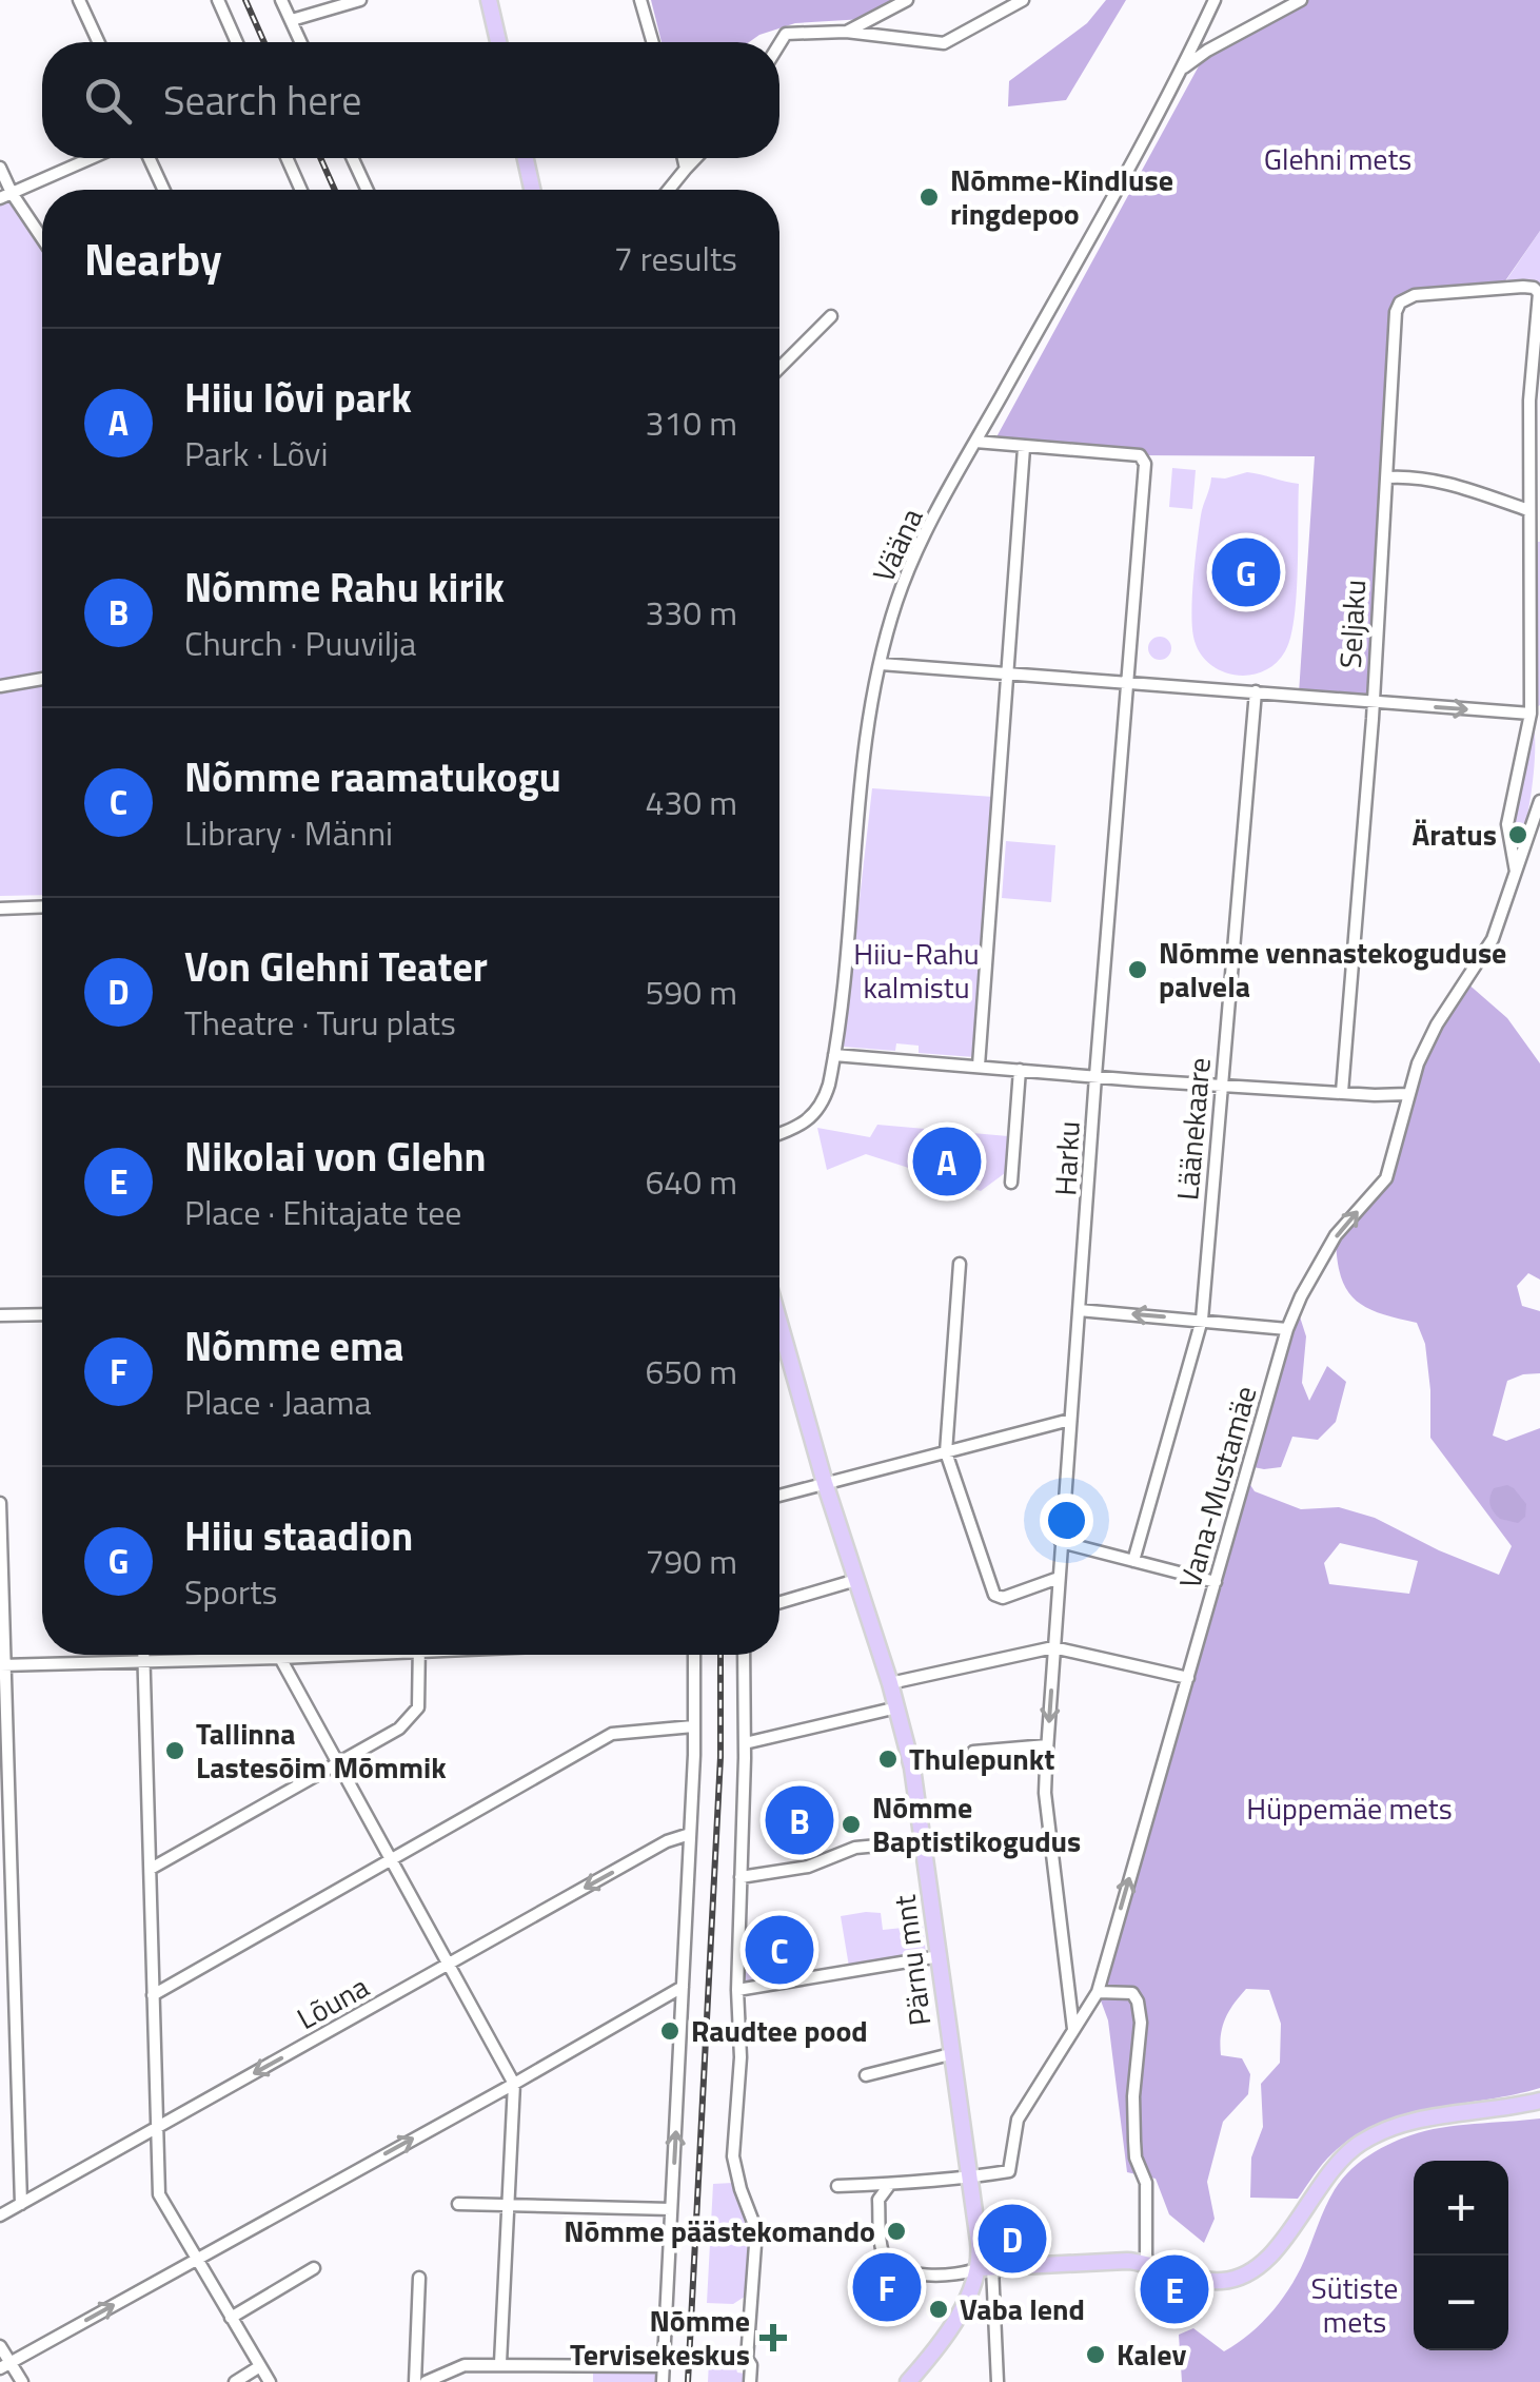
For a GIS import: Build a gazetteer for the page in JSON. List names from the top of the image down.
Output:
{
  "streets": {
    "main road": ["Pärnu mnt"],
    "street": [
      "Vääna",
      "Seljaku",
      "Läänekaare",
      "Harku",
      "Vana-Mustamäe",
      "Lõuna"
    ]
  },
  "crossings": [
    ["Vääna", "Harku"],
    ["Harku", "Vana-Mustamäe"],
    ["Vana-Mustamäe", "Pärnu mnt"]
  ],
  "one_way": ["Vana-Mustamäe", "Lõuna"],
  "parks": [
    "Glehni mets",
    "Hiiu-Rahu kalmistu",
    "Hüppemäe mets",
    "Sütiste mets"
  ],
  "places": {
    "other": [
      "Nõmme-Kindluse ringdepoo",
      "Äratus",
      "Nõmme vennastekoguduse palvela",
      "Tallinna Lastesõim Mõmmik",
      "Thulepunkt",
      "Nõmme Baptistikogudus",
      "Raudtee pood",
      "Nõmme päästekomando",
      "Vaba lend",
      "Kalev"
    ],
    "health": ["Nõmme Tervisekeskus"]
  },
  "page": {
    "search": "Search here",
    "heading": ["Nearby", "7 results"],
    "list": [
      {
        "mark": "A",
        "name": "Hiiu lõvi park",
        "note": "Park · Lõvi",
        "value": "310 m"
      },
      {
        "mark": "B",
        "name": "Nõmme Rahu kirik",
        "note": "Church · Puuvilja",
        "value": "330 m"
      },
      {
        "mark": "C",
        "name": "Nõmme raamatukogu",
        "note": "Library · Männi",
        "value": "430 m"
      },
      {
        "mark": "D",
        "name": "Von Glehni Teater",
        "note": "Theatre · Turu plats",
        "value": "590 m"
      },
      {
        "mark": "E",
        "name": "Nikolai von Glehn",
        "note": "Place · Ehitajate tee",
        "value": "640 m"
      },
      {
        "mark": "F",
        "name": "Nõmme ema",
        "note": "Place · Jaama",
        "value": "650 m"
      },
      {
        "mark": "G",
        "name": "Hiiu staadion",
        "note": "Sports",
        "value": "790 m"
      }
    ],
    "pins": [
      "G",
      "A",
      "B",
      "C",
      "D",
      "F",
      "E"
    ],
    "map_buttons": ["+", "−"]
  }
}
